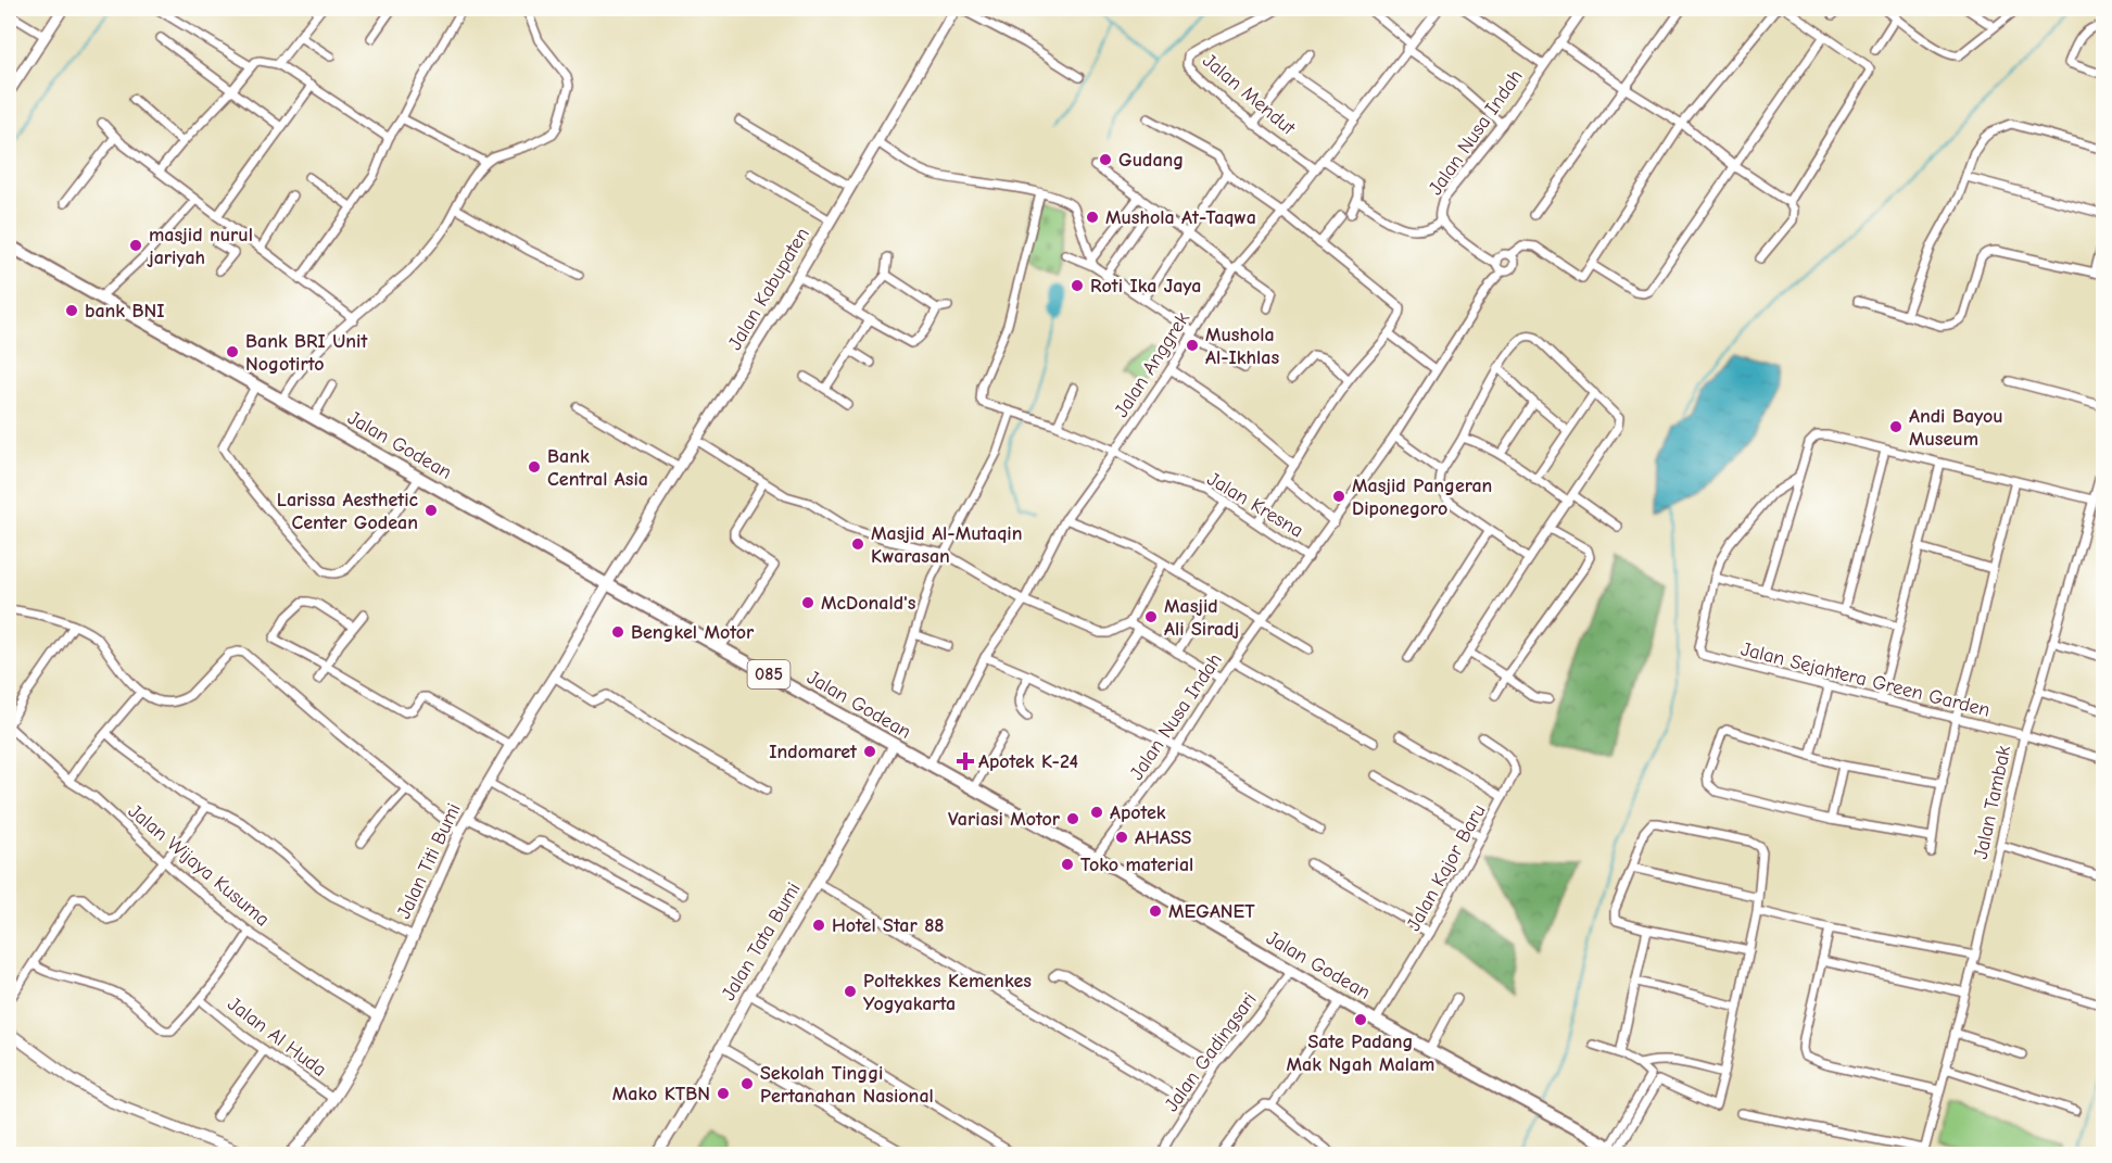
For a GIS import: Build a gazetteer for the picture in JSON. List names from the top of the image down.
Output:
{
  "streets": {
    "main road": ["Jalan Godean", "085"],
    "street": [
      "Jalan Mendut",
      "Jalan Nusa Indah",
      "Jalan Kabupaten",
      "Jalan Anggrek",
      "Jalan Kresna",
      "Jalan Sejahtera Green Garden",
      "Jalan Tambak",
      "Jalan Titi Bumi",
      "Jalan Wijaya Kusuma",
      "Jalan Kajor Baru",
      "Jalan Tata Bumi",
      "Jalan Al Huda",
      "Jalan Gadingsari"
    ]
  },
  "crossings": [
    ["Jalan Mendut", "Jalan Anggrek"],
    ["Jalan Nusa Indah", "Jalan Godean"],
    ["Jalan Nusa Indah", "Jalan Kresna"],
    ["Jalan Kabupaten", "Jalan Godean"],
    ["Jalan Kabupaten", "Jalan Titi Bumi"],
    ["Jalan Anggrek", "Jalan Godean"],
    ["Jalan Anggrek", "Jalan Kresna"],
    ["Jalan Godean", "Jalan Titi Bumi"],
    ["Jalan Godean", "Jalan Kajor Baru"],
    ["Jalan Godean", "Jalan Tata Bumi"],
    ["Jalan Godean", "Jalan Gadingsari"],
    ["Jalan Sejahtera Green Garden", "Jalan Tambak"],
    ["Jalan Titi Bumi", "Jalan Wijaya Kusuma"],
    ["Jalan Titi Bumi", "Jalan Al Huda"]
  ],
  "places": {
    "other": [
      "Gudang",
      "Mushola At-Taqwa",
      "masjid nurul jariyah",
      "Roti Ika Jaya",
      "bank BNI",
      "Mushola Al-Ikhlas",
      "Bank BRI Unit Nogotirto",
      "Andi Bayou Museum",
      "Bank Central Asia",
      "Masjid Pangeran Diponegoro",
      "Larissa Aesthetic Center Godean",
      "Masjid Al-Mutaqin Kwarasan",
      "McDonald's",
      "Masjid Ali Siradj",
      "Bengkel Motor",
      "Indomaret",
      "Apotek",
      "Variasi Motor",
      "AHASS",
      "Toko material",
      "MEGANET",
      "Hotel Star 88",
      "Poltekkes Kemenkes Yogyakarta",
      "Sate Padang Mak Ngah Malam",
      "Sekolah Tinggi Pertanahan Nasional",
      "Mako KTBN"
    ],
    "health": ["Apotek K-24"]
  }
}
